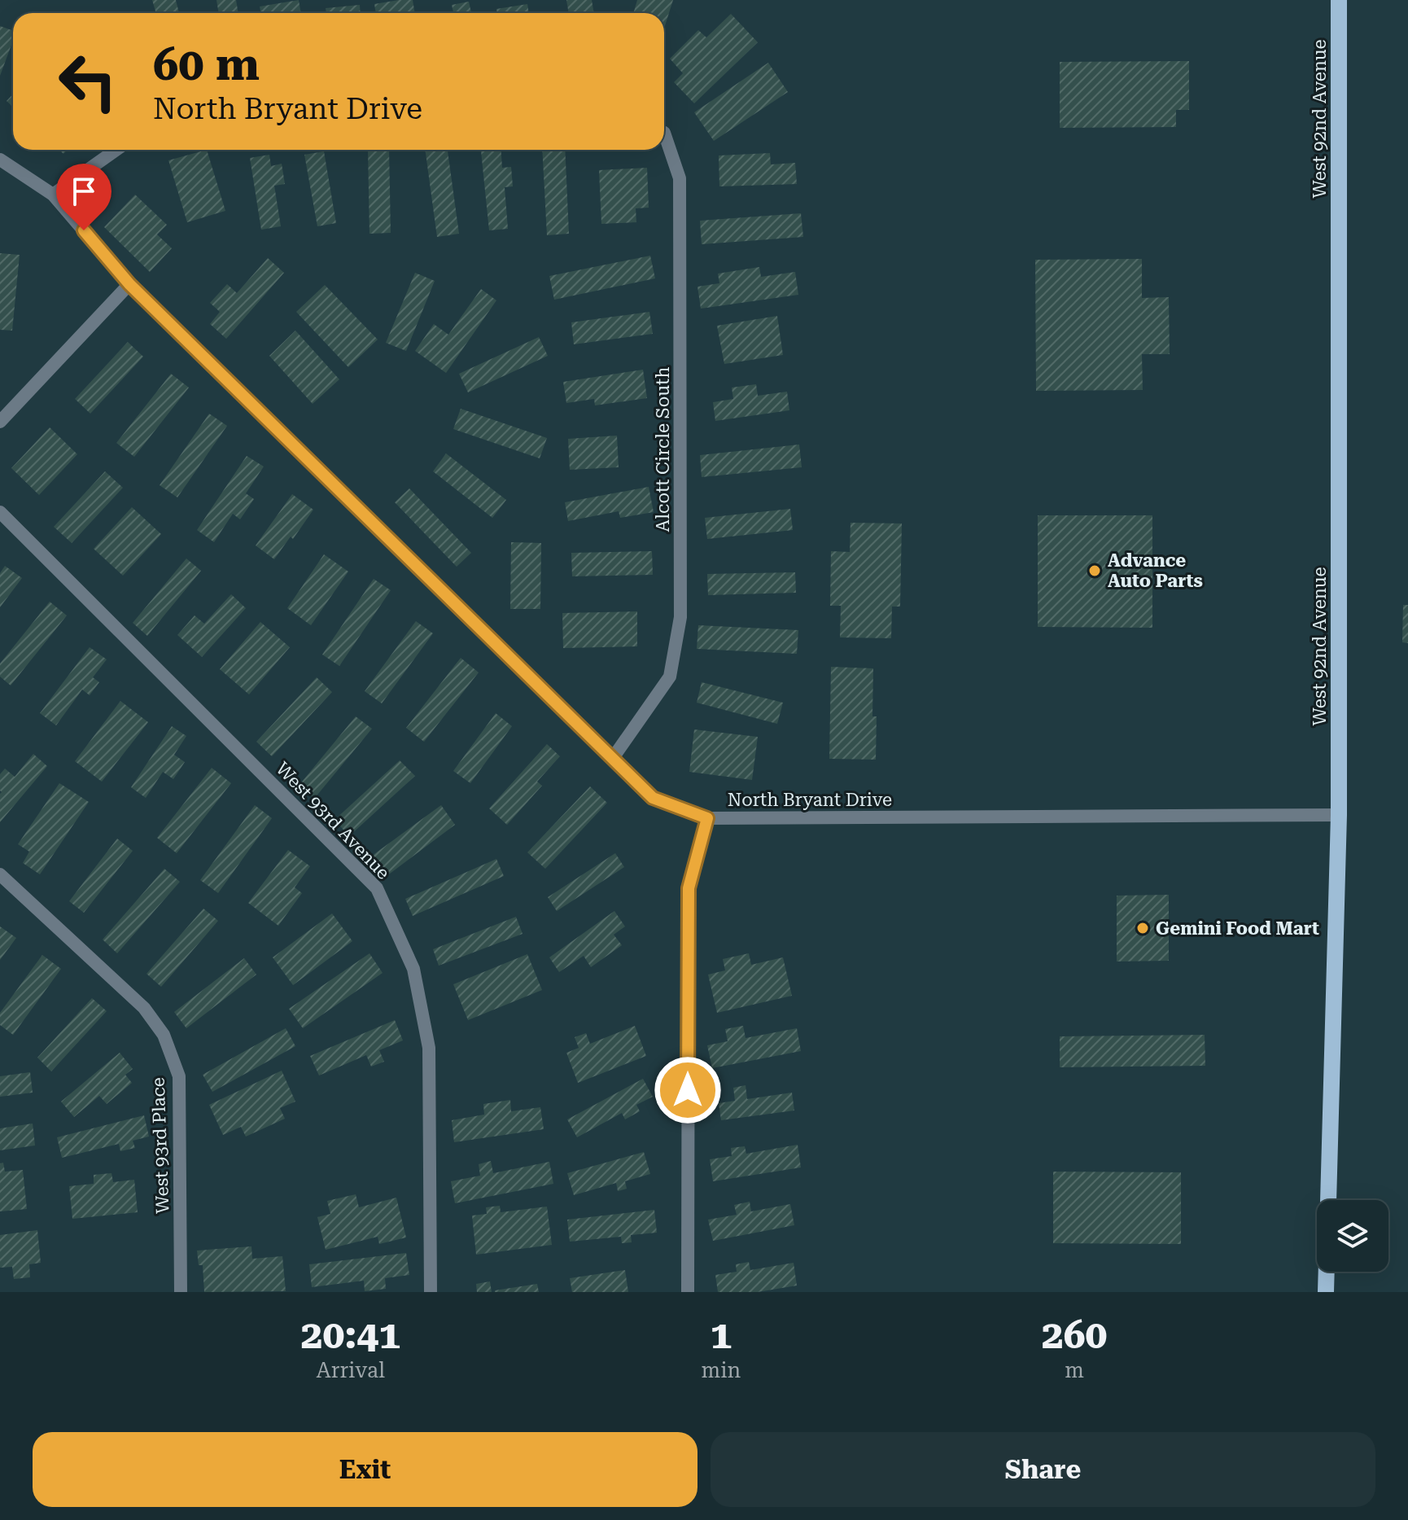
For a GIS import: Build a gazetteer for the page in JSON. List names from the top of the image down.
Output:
{
  "streets": {
    "main road": ["West 92nd Avenue"],
    "street": [
      "Alcott Circle South",
      "North Bryant Drive",
      "West 93rd Avenue",
      "West 93rd Place"
    ]
  },
  "crossings": [
    ["West 92nd Avenue", "North Bryant Drive"],
    ["Alcott Circle South", "North Bryant Drive"]
  ],
  "places": ["Advance Auto Parts", "Gemini Food Mart"],
  "page": {
    "turn": ["60 m", "North Bryant Drive"],
    "eta": [
      "20:41",
      "Arrival",
      "1",
      "min",
      "260",
      "m"
    ],
    "buttons": ["Exit", "Share"]
  }
}
